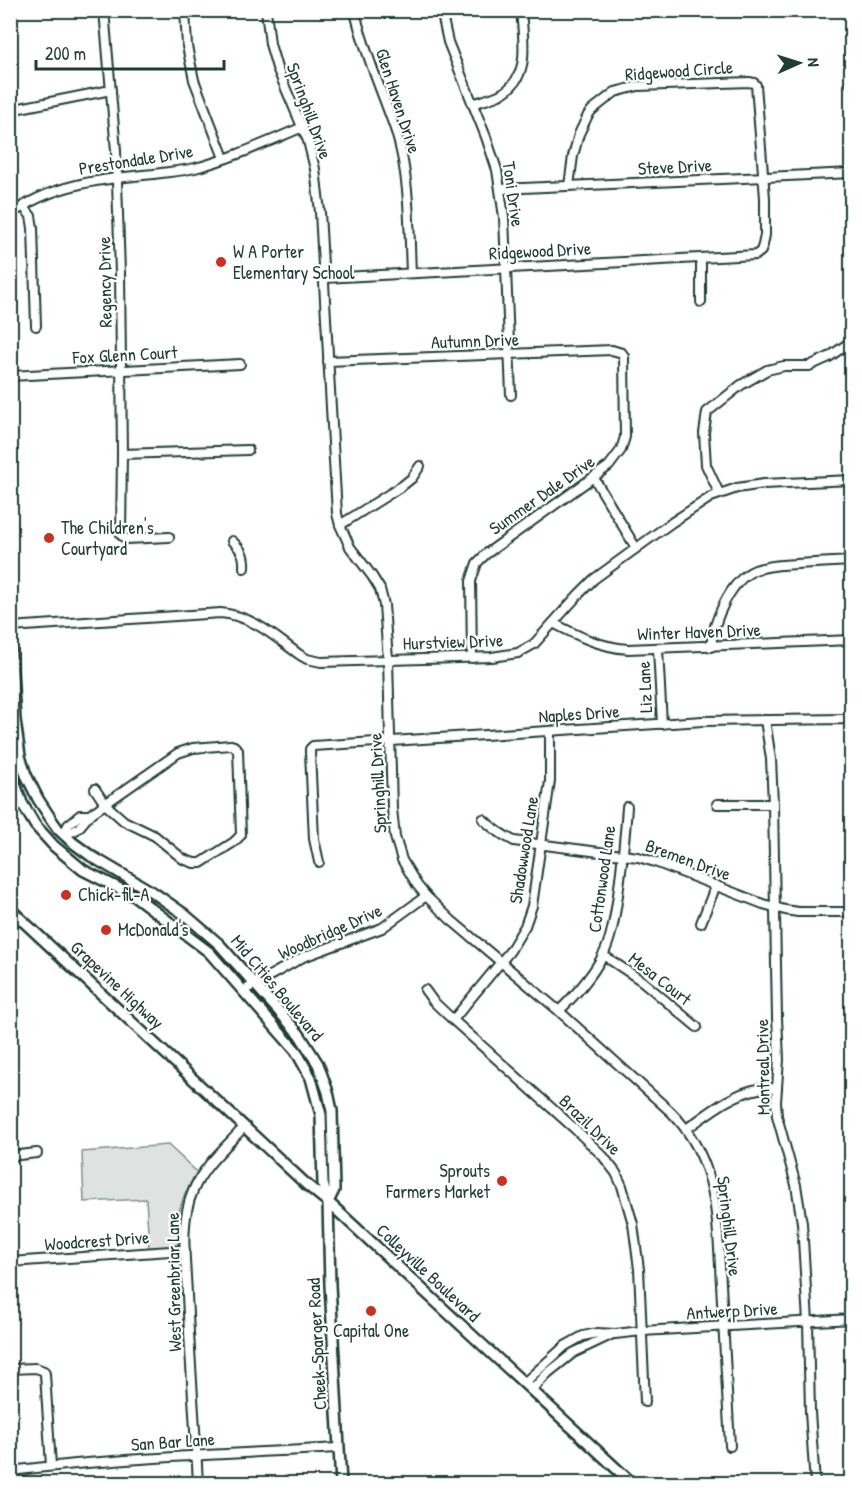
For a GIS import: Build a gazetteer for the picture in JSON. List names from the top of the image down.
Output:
{
  "streets": {
    "main road": [
      "Grapevine Highway",
      "Mid Cities Boulevard",
      "Colleyville Boulevard",
      "Cheek-Sparger Road"
    ],
    "street": [
      "Ridgewood Circle",
      "Glen Haven Drive",
      "Springhill Drive",
      "Prestondale Drive",
      "Steve Drive",
      "Toni Drive",
      "Ridgewood Drive",
      "Regency Drive",
      "Autumn Drive",
      "Fox Glenn Court",
      "Summer Dale Drive",
      "Winter Haven Drive",
      "Hurstview Drive",
      "Liz Lane",
      "Naples Drive",
      "Shadowwood Lane",
      "Bremen Drive",
      "Cottonwood Lane",
      "Woodbridge Drive",
      "Mesa Court",
      "Montreal Drive",
      "Brazil Drive",
      "Woodcrest Drive",
      "West Greenbriar Lane",
      "Antwerp Drive",
      "San Bar Lane"
    ]
  },
  "crossings": [
    ["Ridgewood Circle", "Steve Drive"],
    ["Ridgewood Circle", "Ridgewood Drive"],
    ["Glen Haven Drive", "Ridgewood Drive"],
    ["Springhill Drive", "Prestondale Drive"],
    ["Springhill Drive", "Ridgewood Drive"],
    ["Springhill Drive", "Autumn Drive"],
    ["Springhill Drive", "Hurstview Drive"],
    ["Springhill Drive", "Naples Drive"],
    ["Springhill Drive", "Shadowwood Lane"],
    ["Springhill Drive", "Cottonwood Lane"],
    ["Springhill Drive", "Woodbridge Drive"],
    ["Springhill Drive", "Antwerp Drive"],
    ["Prestondale Drive", "Regency Drive"],
    ["Steve Drive", "Toni Drive"],
    ["Toni Drive", "Ridgewood Drive"],
    ["Toni Drive", "Autumn Drive"],
    ["Regency Drive", "Fox Glenn Court"],
    ["Autumn Drive", "Summer Dale Drive"],
    ["Summer Dale Drive", "Hurstview Drive"],
    ["Winter Haven Drive", "Hurstview Drive"],
    ["Winter Haven Drive", "Liz Lane"],
    ["Liz Lane", "Naples Drive"],
    ["Naples Drive", "Shadowwood Lane"],
    ["Naples Drive", "Montreal Drive"],
    ["Shadowwood Lane", "Bremen Drive"],
    ["Shadowwood Lane", "Brazil Drive"],
    ["Bremen Drive", "Cottonwood Lane"],
    ["Bremen Drive", "Montreal Drive"],
    ["Cottonwood Lane", "Mesa Court"],
    ["Woodbridge Drive", "Mid Cities Boulevard"],
    ["Grapevine Highway", "Colleyville Boulevard"],
    ["Mid Cities Boulevard", "Colleyville Boulevard"],
    ["Mid Cities Boulevard", "Cheek-Sparger Road"],
    ["Montreal Drive", "Antwerp Drive"],
    ["Brazil Drive", "Antwerp Drive"],
    ["Woodcrest Drive", "West Greenbriar Lane"],
    ["Colleyville Boulevard", "West Greenbriar Lane"],
    ["Colleyville Boulevard", "Antwerp Drive"],
    ["Colleyville Boulevard", "Cheek-Sparger Road"],
    ["West Greenbriar Lane", "San Bar Lane"],
    ["Cheek-Sparger Road", "San Bar Lane"]
  ],
  "places": [
    "W A Porter Elementary School",
    "The Children's Courtyard",
    "Chick-fil-A",
    "McDonald's",
    "Sprouts Farmers Market",
    "Capital One"
  ],
  "scale_bar": "200 m",
  "north": "right"
}
